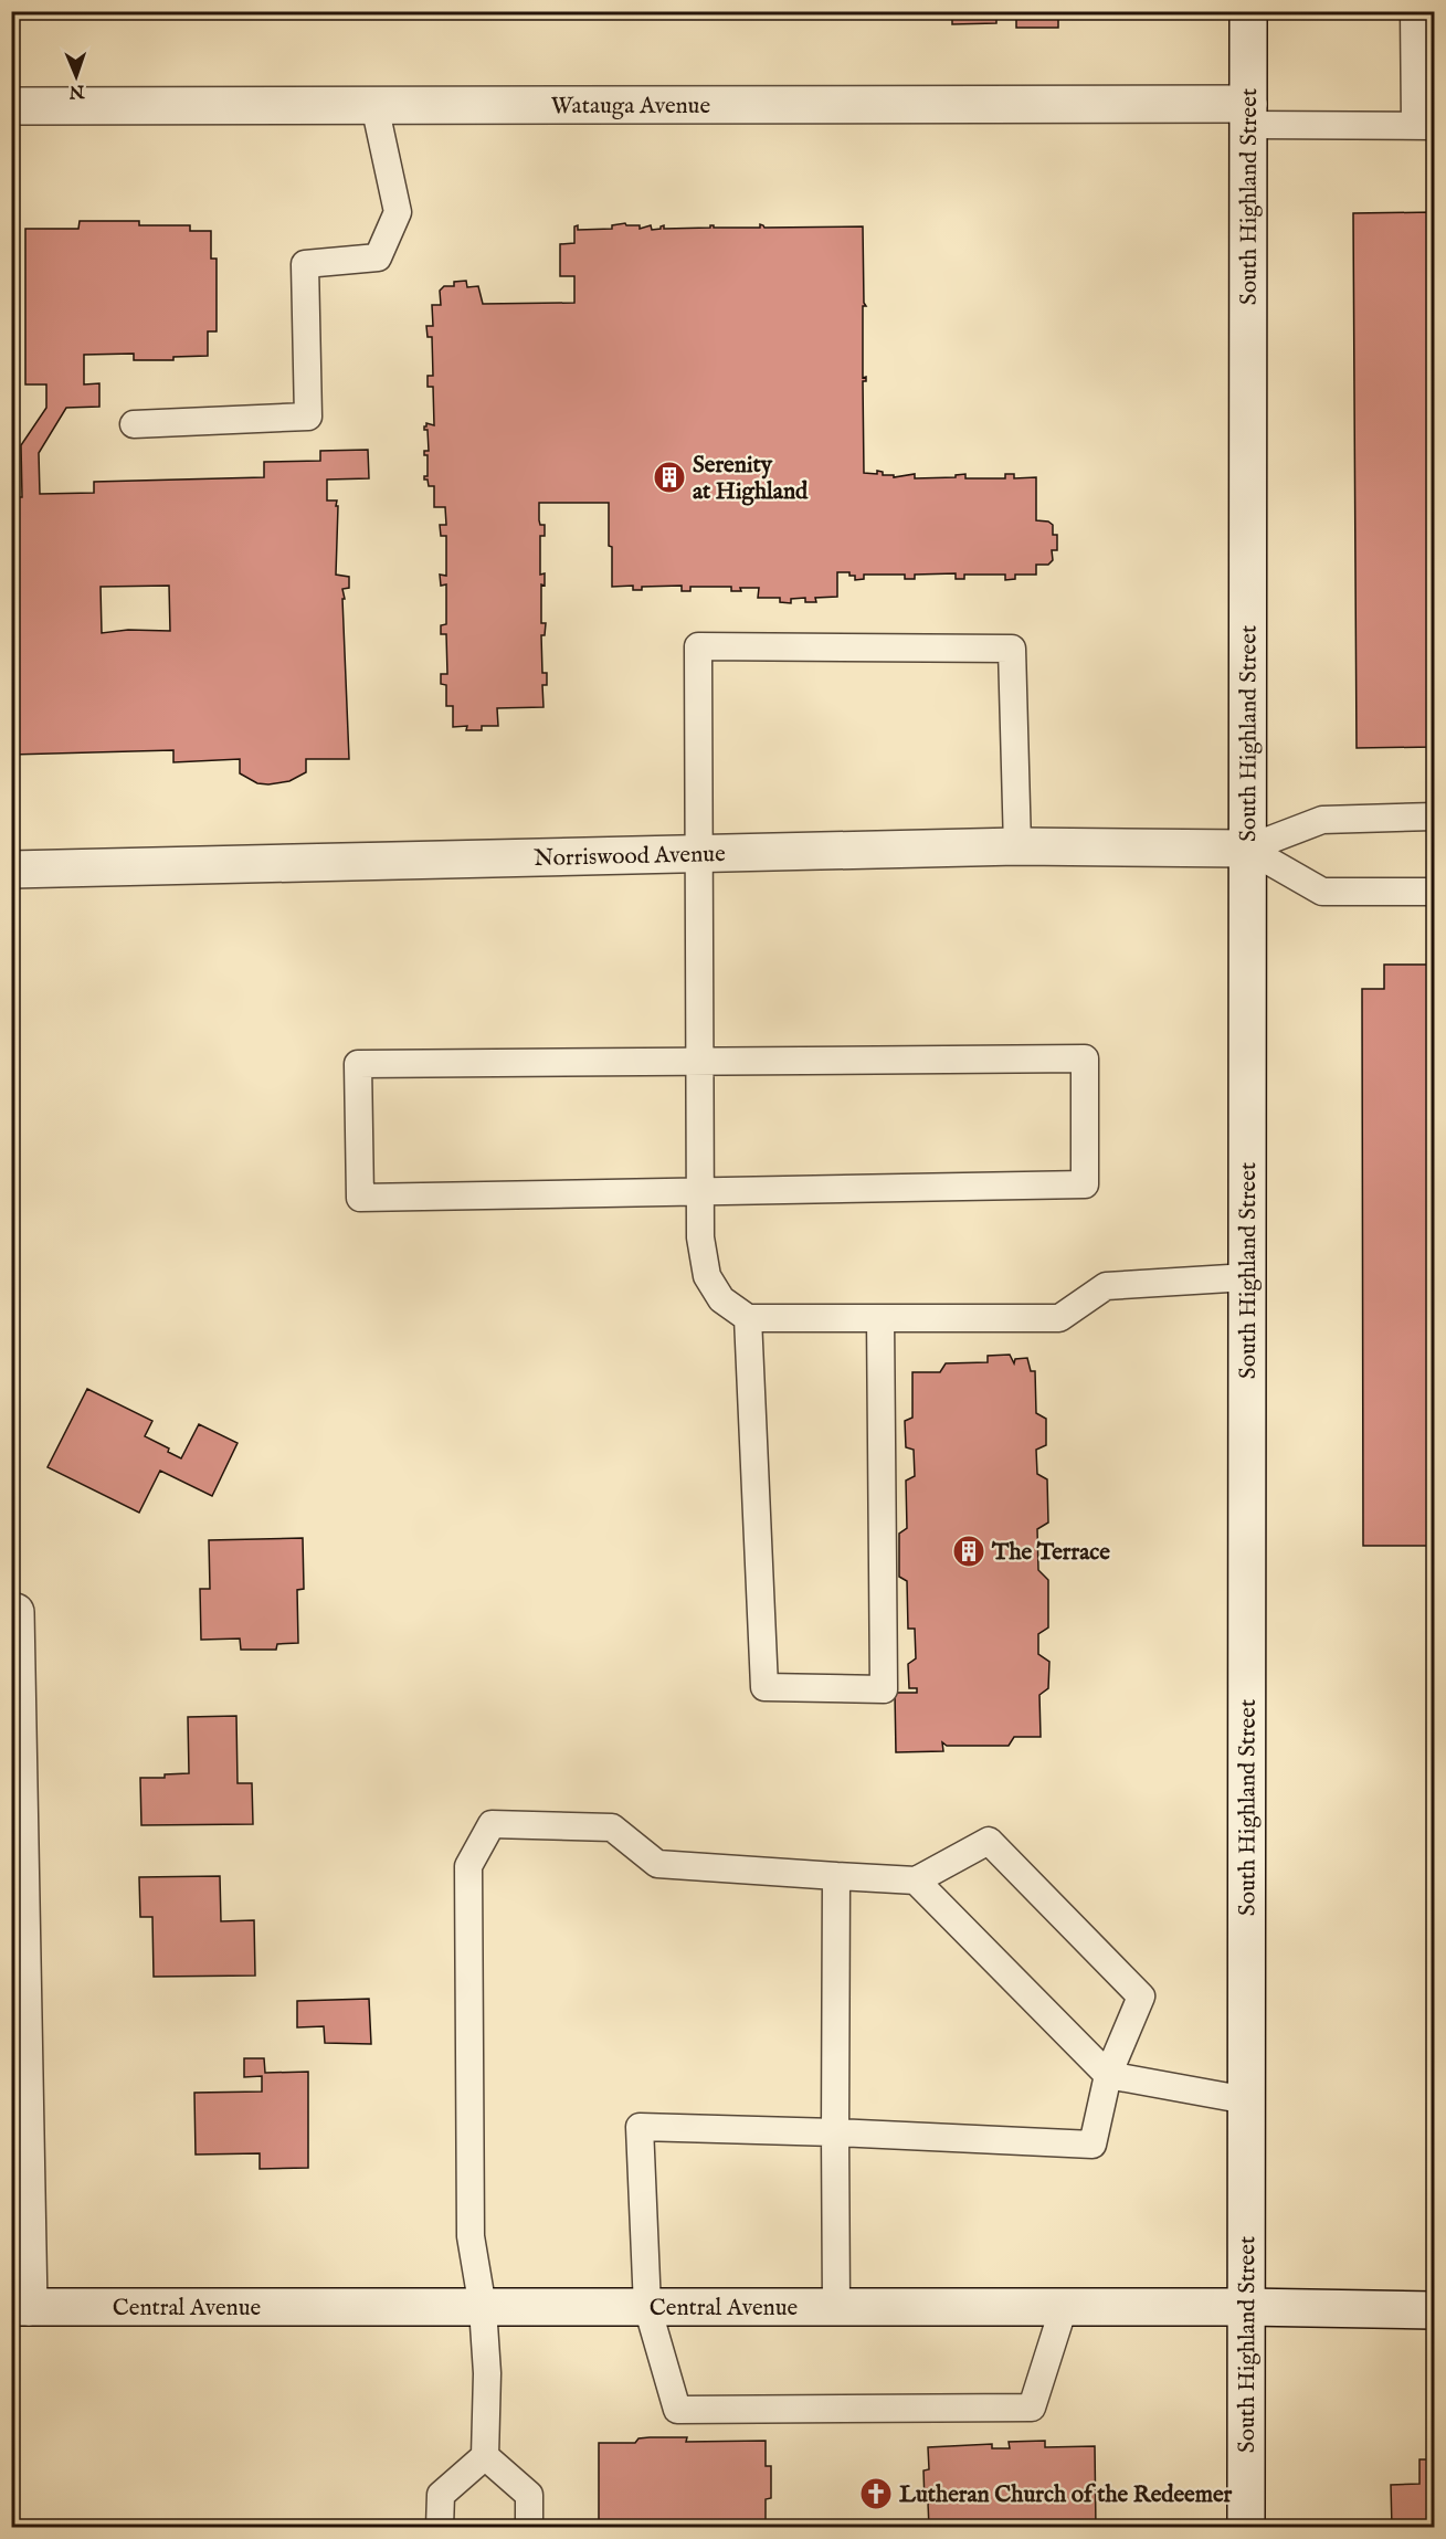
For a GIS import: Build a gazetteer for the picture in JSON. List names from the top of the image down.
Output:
{
  "streets": {
    "main road": [
      "Watauga Avenue",
      "South Highland Street",
      "Norriswood Avenue",
      "Central Avenue"
    ]
  },
  "crossings": [
    ["Watauga Avenue", "South Highland Street"],
    ["South Highland Street", "Norriswood Avenue"],
    ["South Highland Street", "Central Avenue"]
  ],
  "places": {
    "building": ["Serenity at Highland", "The Terrace"],
    "church": ["Lutheran Church of the Redeemer"]
  },
  "north": "bottom"
}
